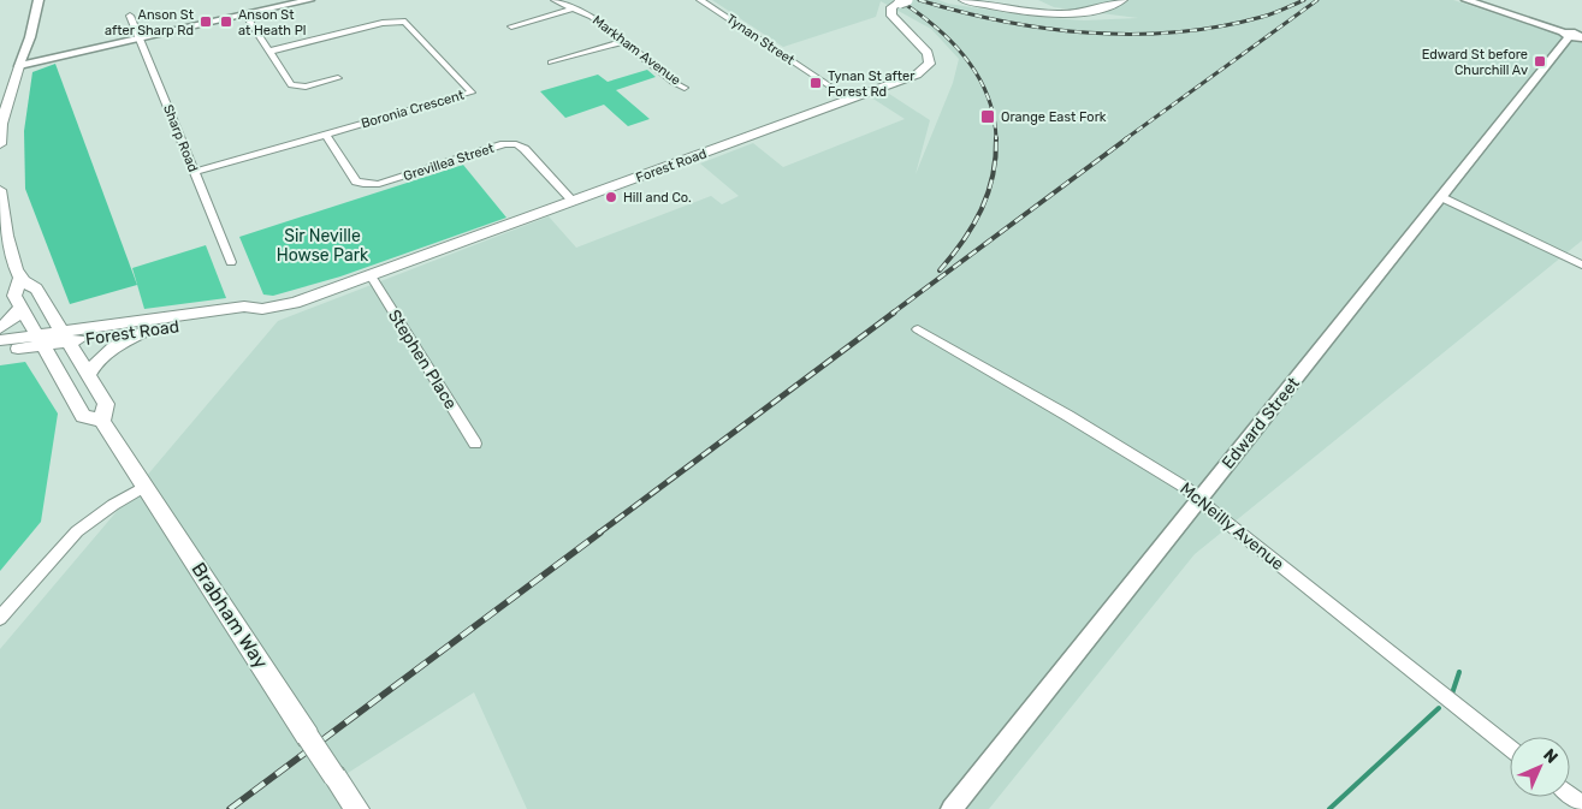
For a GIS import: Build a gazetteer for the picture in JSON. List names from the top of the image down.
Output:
{
  "streets": {
    "main road": ["Forest Road", "Brabham Way"],
    "street": [
      "Tynan Street",
      "Markham Avenue",
      "Boronia Crescent",
      "Sharp Road",
      "Grevillea Street",
      "Stephen Place",
      "Edward Street",
      "McNeilly Avenue"
    ]
  },
  "crossings": [
    ["Tynan Street", "Forest Road"],
    ["Boronia Crescent", "Sharp Road"],
    ["Boronia Crescent", "Grevillea Street"],
    ["Grevillea Street", "Forest Road"],
    ["Forest Road", "Stephen Place"],
    ["Forest Road", "Brabham Way"],
    ["Edward Street", "McNeilly Avenue"]
  ],
  "parks": ["Sir Neville Howse Park"],
  "places": {
    "transit": [
      "Anson St after Sharp Rd",
      "Anson St at Heath Pl",
      "Edward St before Churchill Av",
      "Tynan St after Forest Rd",
      "Orange East Fork"
    ],
    "other": ["Hill and Co."]
  },
  "north": "top right"
}
